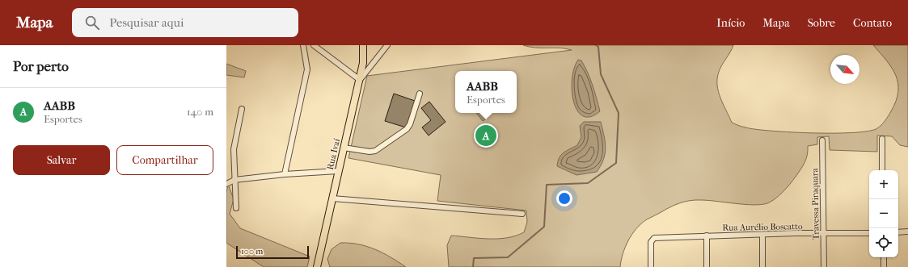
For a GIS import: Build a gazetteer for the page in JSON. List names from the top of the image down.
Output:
{
  "streets": {
    "main road": ["Rua Ivaí"],
    "street": ["Travessa Piraquara", "Rua Aurélio Boscatto"]
  },
  "crossings": [
    ["Travessa Piraquara", "Rua Aurélio Boscatto"]
  ],
  "scale_bar": "100 m",
  "north": "bottom right",
  "page": {
    "header": "Mapa",
    "search": "Pesquisar aqui",
    "nav": [
      "Início",
      "Mapa",
      "Sobre",
      "Contato"
    ],
    "heading": "Por perto",
    "popup": ["AABB", "Esportes"],
    "list": [
      {
        "mark": "A",
        "name": "AABB",
        "note": "Esportes",
        "value": "140 m"
      }
    ],
    "pins": "A",
    "buttons": ["Salvar", "Compartilhar"],
    "map_buttons": ["+", "−"],
    "scale": "100 m"
  }
}
